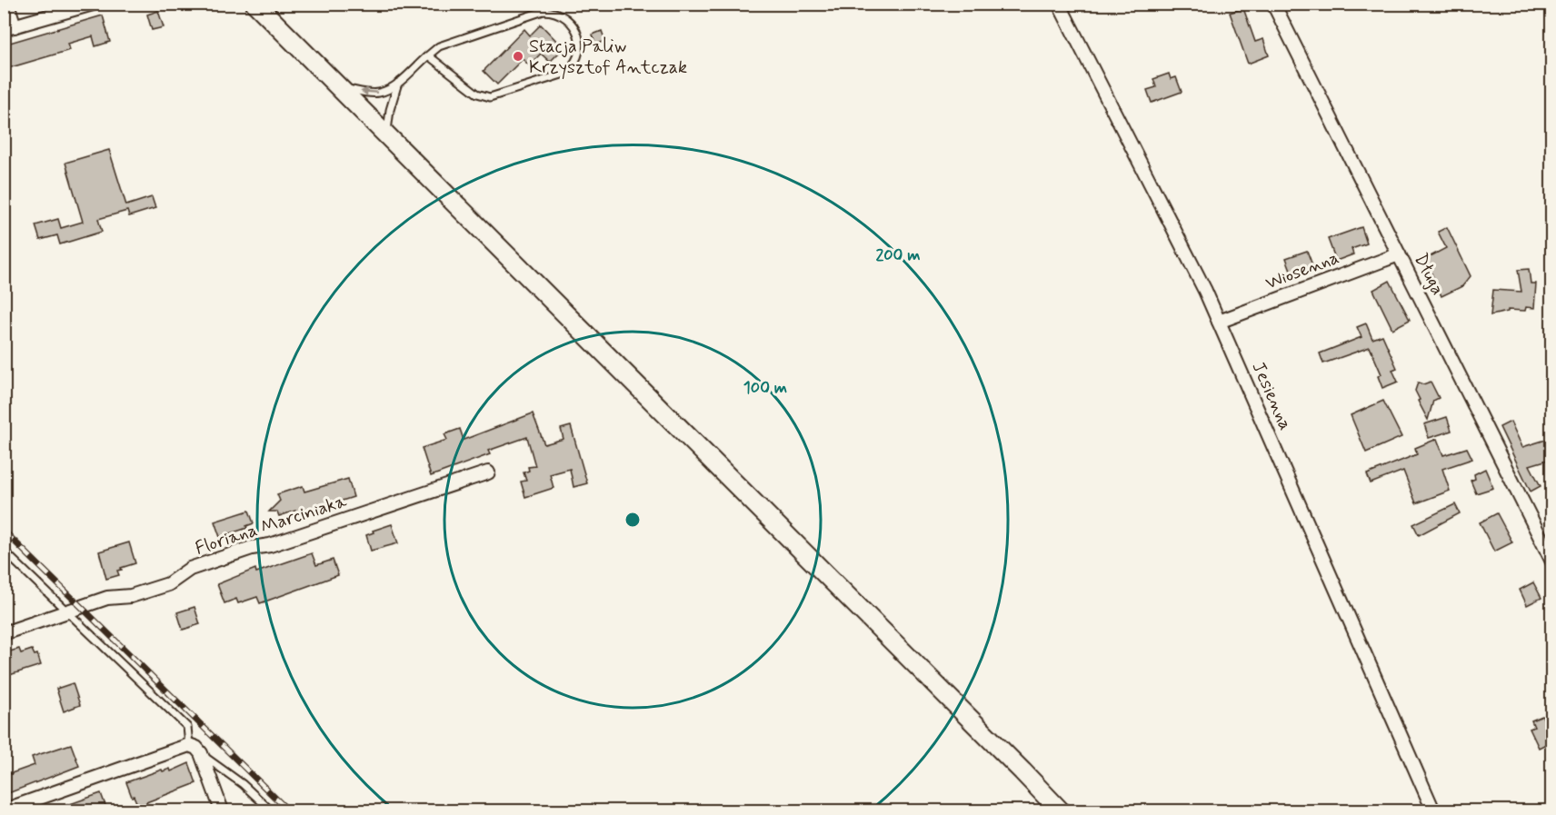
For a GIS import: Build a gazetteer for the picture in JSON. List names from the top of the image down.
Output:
{
  "streets": {
    "street": [
      "Wiosenna",
      "Długa",
      "Jesienna",
      "Floriana Marciniaka"
    ]
  },
  "crossings": [
    ["Wiosenna", "Długa"],
    ["Wiosenna", "Jesienna"]
  ],
  "places": ["Stacja Paliw Krzysztof Antczak"],
  "rings": ["200 m", "100 m"]
}
